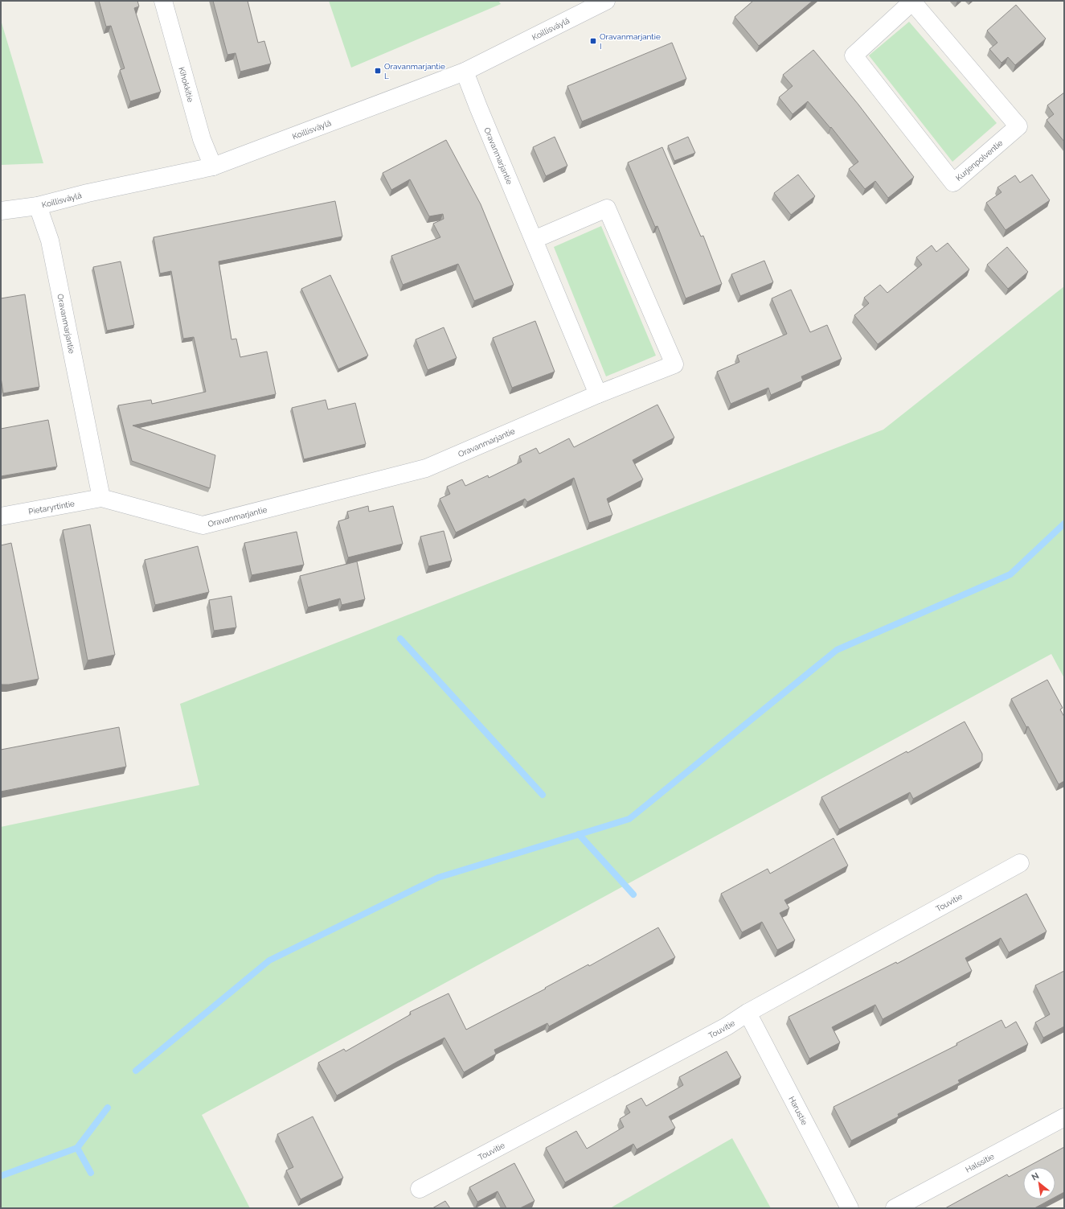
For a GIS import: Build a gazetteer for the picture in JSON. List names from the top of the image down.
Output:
{
  "streets": {
    "street": [
      "Koillisväylä",
      "Kihokkitie",
      "Oravanmarjantie",
      "Kurjenpolventie",
      "Pietaryrtintie",
      "Touvitie",
      "Harustie",
      "Halssitie"
    ]
  },
  "crossings": [
    ["Koillisväylä", "Kihokkitie"],
    ["Koillisväylä", "Oravanmarjantie"],
    ["Oravanmarjantie", "Pietaryrtintie"],
    ["Touvitie", "Harustie"]
  ],
  "places": {
    "transit": ["Oravanmarjantie I", "Oravanmarjantie L"]
  },
  "north": "top left"
}
